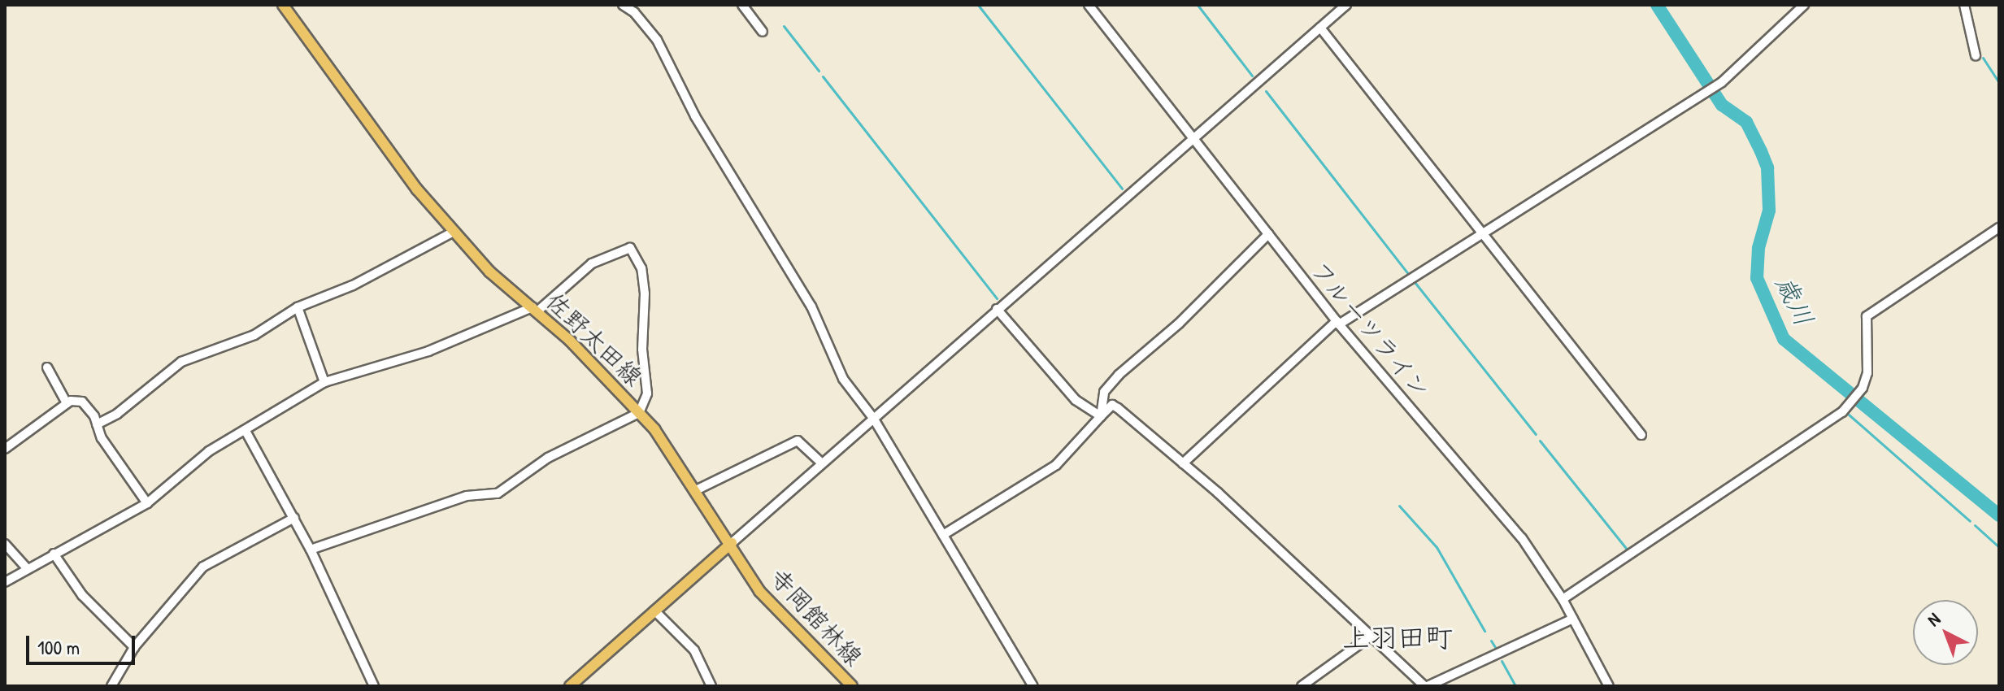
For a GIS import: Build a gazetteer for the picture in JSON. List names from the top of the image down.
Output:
{
  "streets": {
    "main road": ["佐野太田線", "寺岡館林線"],
    "street": ["フルーツライン"]
  },
  "crossings": [
    ["佐野太田線", "寺岡館林線"]
  ],
  "districts": ["上羽田町"],
  "water": ["歳川"],
  "scale_bar": "100 m",
  "north": "top left"
}
